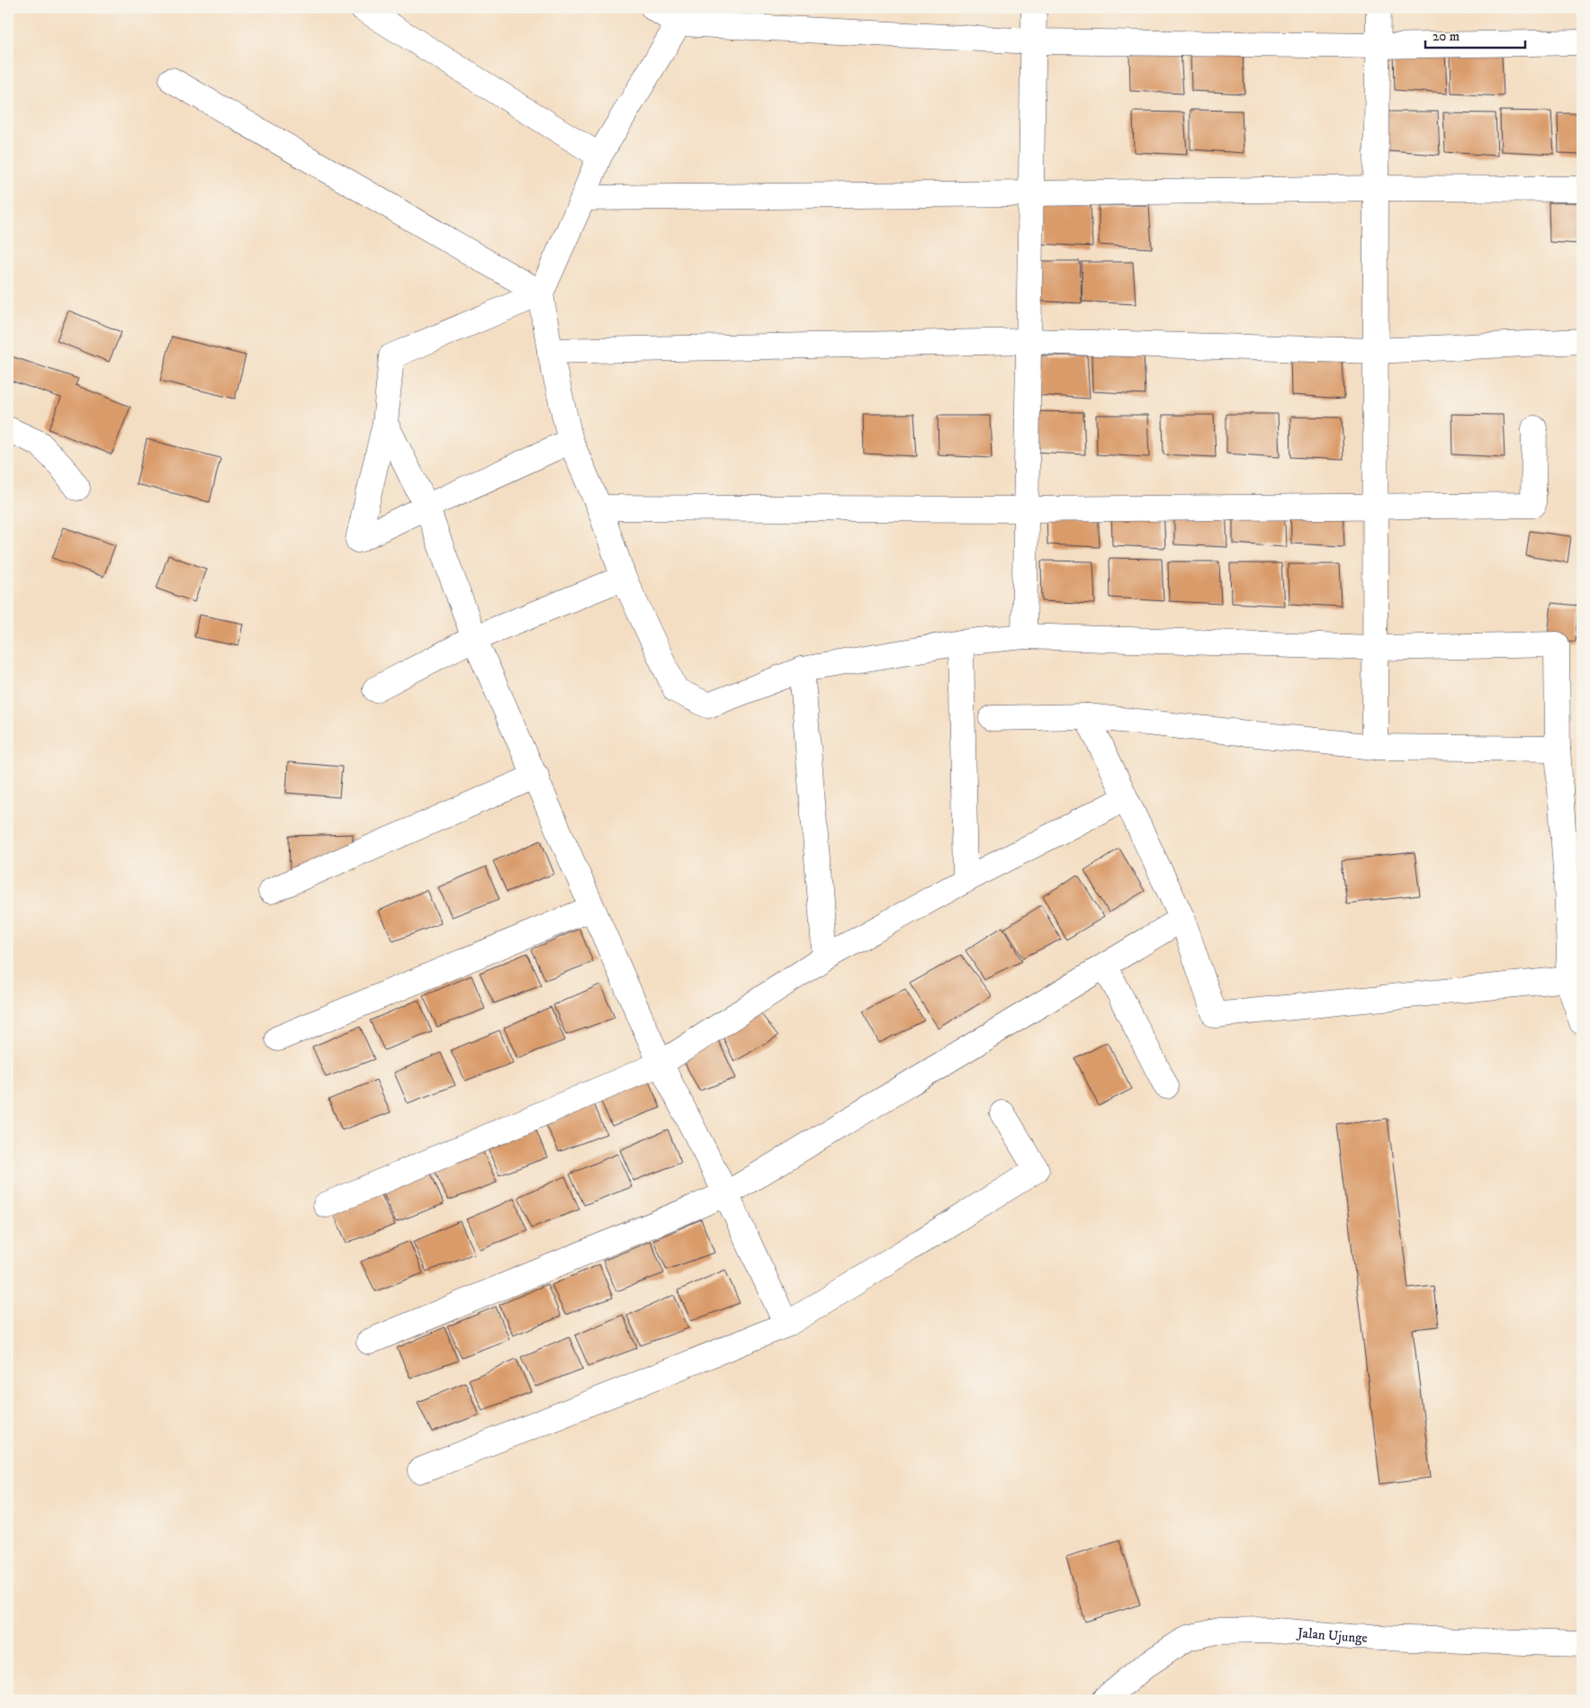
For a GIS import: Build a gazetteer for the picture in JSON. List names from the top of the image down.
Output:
{
  "streets": {
    "street": ["Jalan Ujunge"]
  },
  "scale_bar": "20 m"
}
